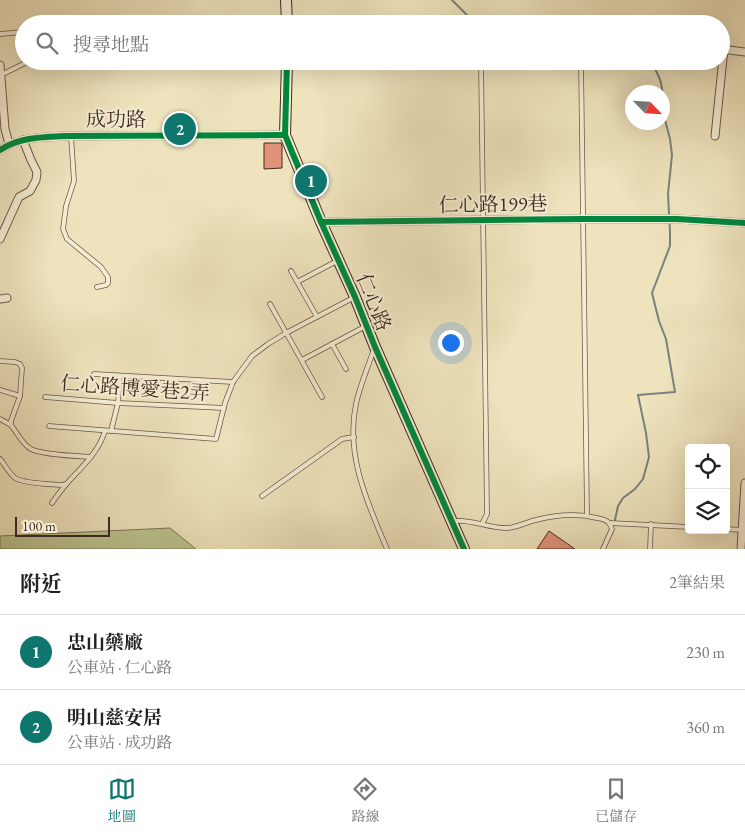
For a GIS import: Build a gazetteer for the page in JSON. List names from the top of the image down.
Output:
{
  "streets": {
    "street": ["成功路", "仁心路199巷", "仁心路"],
    "lane": ["仁心路博愛巷2弄"]
  },
  "crossings": [
    ["成功路", "仁心路"],
    ["仁心路199巷", "仁心路"]
  ],
  "scale_bar": "100 m",
  "north": "bottom right",
  "page": {
    "search": "搜尋地點",
    "pins": ["2", "1"],
    "scale": "100 m",
    "heading": ["附近", "2筆結果"],
    "list": [
      {
        "mark": "1",
        "name": "忠山藥廠",
        "note": "公車站 · 仁心路",
        "value": "230 m"
      },
      {
        "mark": "2",
        "name": "明山慈安居",
        "note": "公車站 · 成功路",
        "value": "360 m"
      }
    ],
    "nav": ["地圖", "路線", "已儲存"]
  }
}
